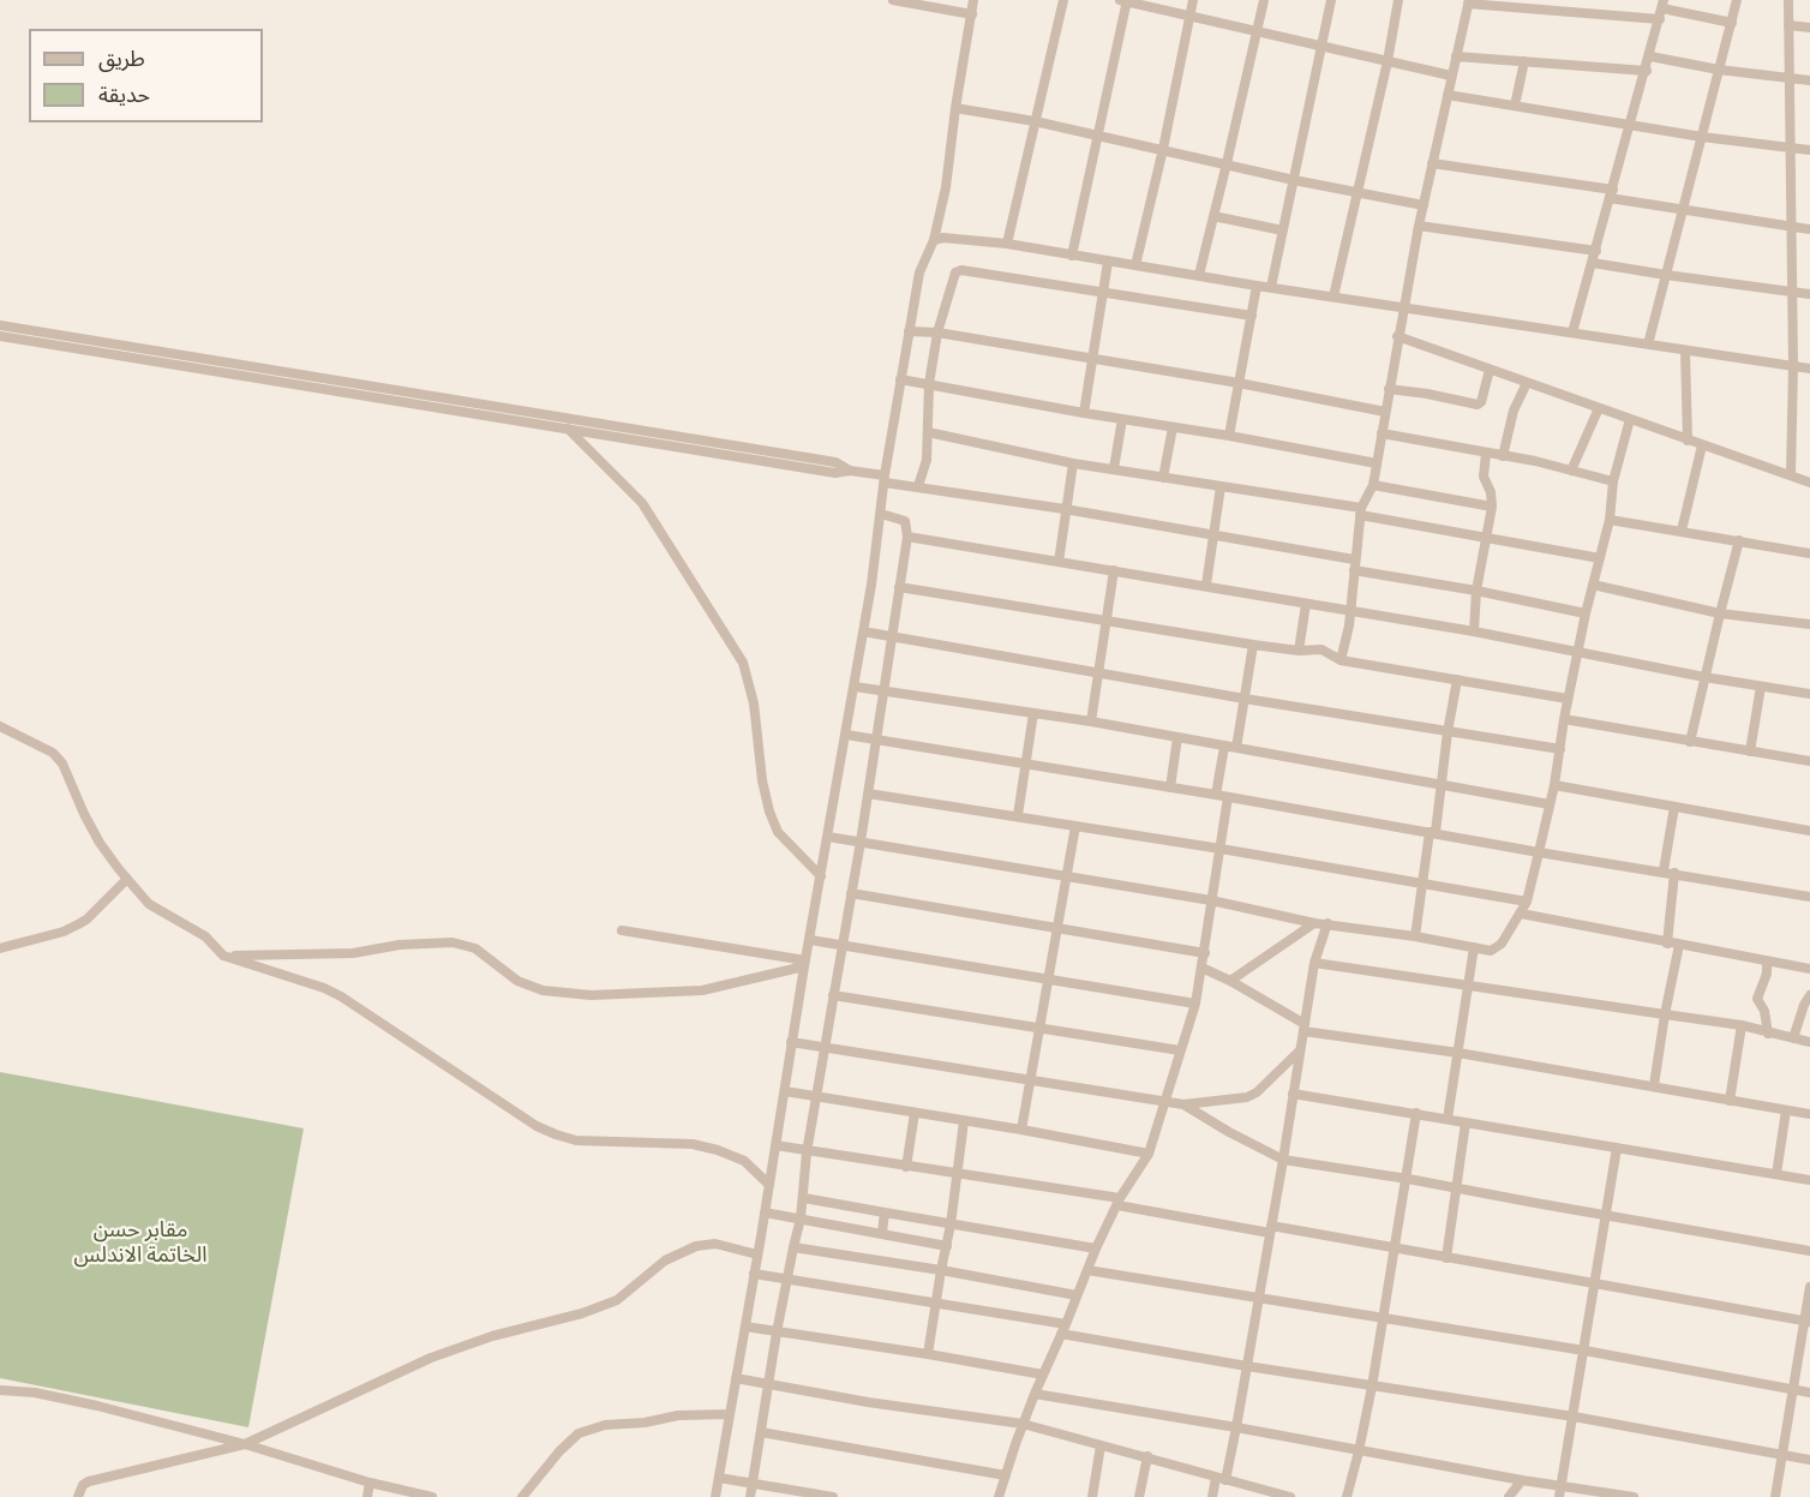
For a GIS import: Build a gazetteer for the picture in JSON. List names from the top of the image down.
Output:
{
  "parks": ["مقابر حسن الخاتمة الاندلس"],
  "legend": ["طريق", "حديقة"]
}
